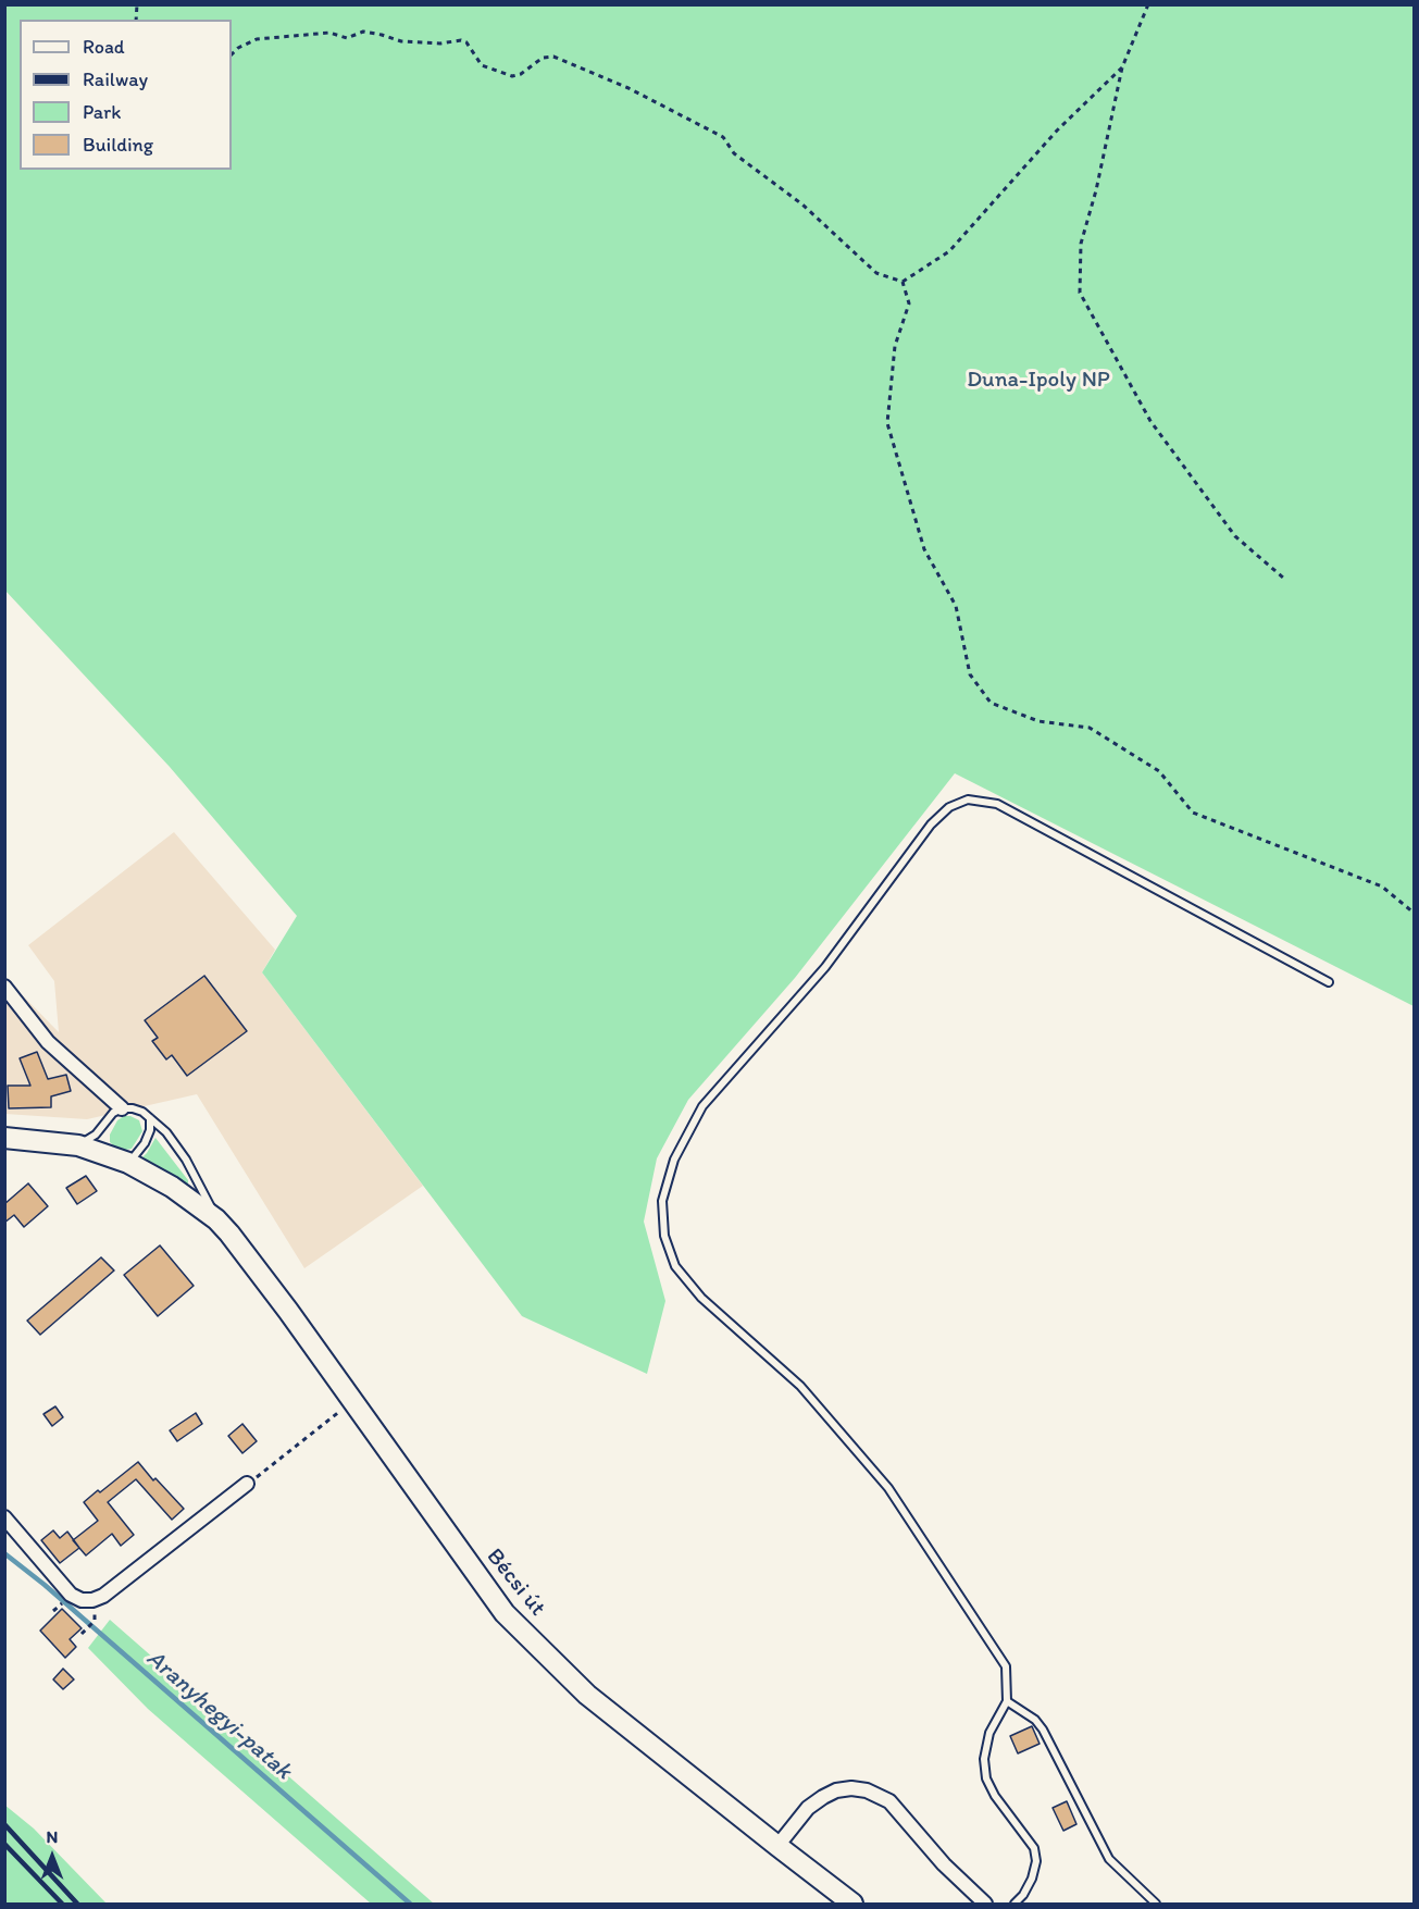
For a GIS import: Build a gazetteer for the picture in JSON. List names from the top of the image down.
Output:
{
  "streets": {
    "main road": ["Bécsi út"]
  },
  "water": ["Aranyhegyi-patak"],
  "parks": ["Duna-Ipoly NP"],
  "legend": [
    "Road",
    "Railway",
    "Park",
    "Building"
  ],
  "north": "top"
}
